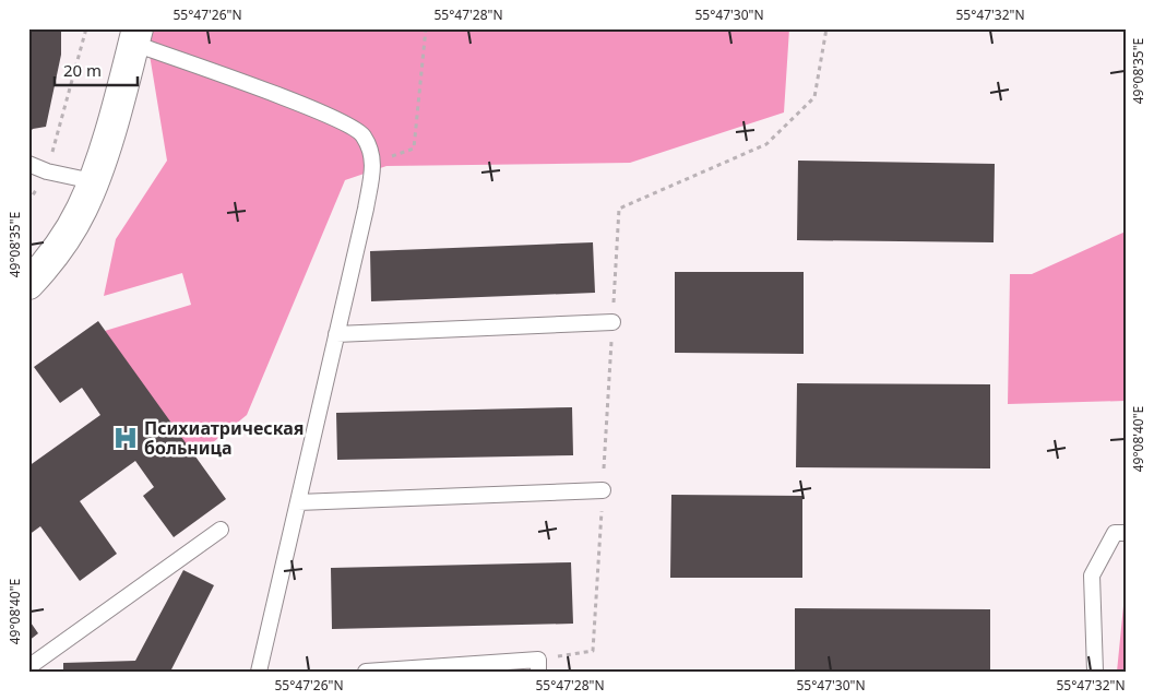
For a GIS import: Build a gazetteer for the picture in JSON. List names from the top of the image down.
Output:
{
  "places": {
    "hospital": ["Психиатрическая больница"]
  },
  "scale_bar": "20 m",
  "coordinates": [
    "55°47'26\"N",
    "55°47'28\"N",
    "55°47'30\"N",
    "55°47'32\"N",
    "49°08'35\"E",
    "49°08'40\"E"
  ]
}
